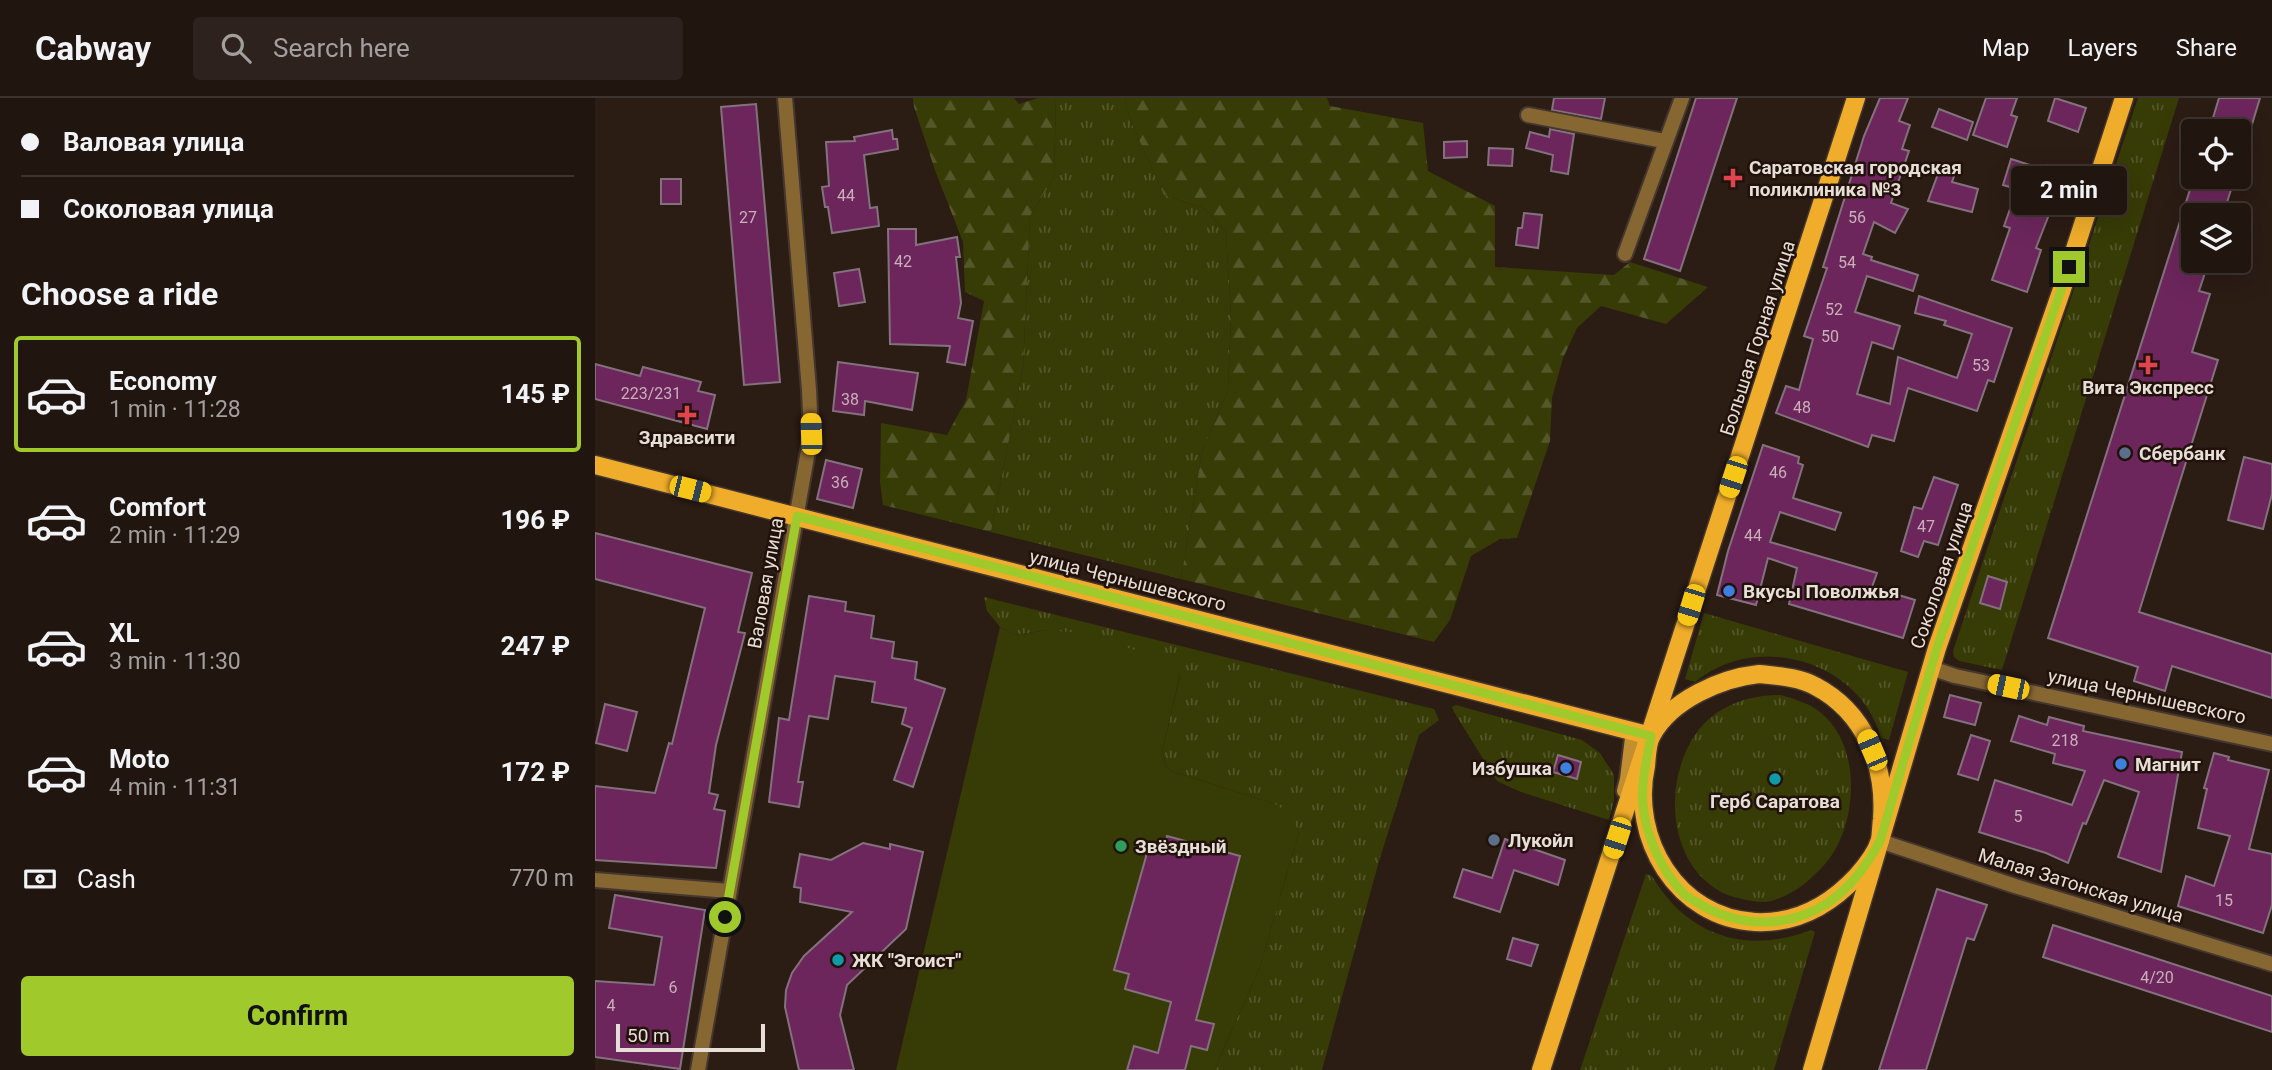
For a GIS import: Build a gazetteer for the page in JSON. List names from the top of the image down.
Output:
{
  "streets": {
    "main road": ["Большая Горная улица", "Соколовая улица", "улица Чернышевского"],
    "street": ["Валовая улица", "Малая Затонская улица"]
  },
  "crossings": [
    ["Большая Горная улица", "Соколовая улица"],
    ["Большая Горная улица", "улица Чернышевского"],
    ["Большая Горная улица", "Малая Затонская улица"],
    ["Соколовая улица", "улица Чернышевского"],
    ["Соколовая улица", "Малая Затонская улица"],
    ["улица Чернышевского", "Валовая улица"],
    ["улица Чернышевского", "Малая Затонская улица"]
  ],
  "places": {
    "health": ["Саратовская городская поликлиника №3", "Вита Экспресс", "Здравсити"],
    "other": [
      "Сбербанк",
      "Вкусы Поволжья",
      "Магнит",
      "Избушка",
      "Герб Саратова",
      "Лукойл",
      "Звёздный",
      "ЖК \"Эгоист\""
    ]
  },
  "house_numbers": [
    "44",
    "27",
    "56",
    "42",
    "54",
    "52",
    "50",
    "53",
    "223/231",
    "38",
    "48",
    "46",
    "36",
    "47",
    "44",
    "218",
    "5",
    "15",
    "4/20",
    "6",
    "4"
  ],
  "scale_bar": "50 m",
  "page": {
    "header": "Cabway",
    "search": "Search here",
    "nav": ["Map", "Layers", "Share"],
    "banner": ["Валовая улица", "Соколовая улица"],
    "bubble": "2 min",
    "heading": "Choose a ride",
    "list": [
      {
        "name": "Economy",
        "note": "1 min · 11:28",
        "value": "145 ₽"
      },
      {
        "name": "Comfort",
        "note": "2 min · 11:29",
        "value": "196 ₽"
      },
      {
        "name": "XL",
        "note": "3 min · 11:30",
        "value": "247 ₽"
      },
      {
        "name": "Moto",
        "note": "4 min · 11:31",
        "value": "172 ₽"
      }
    ],
    "pay": ["Cash", "770 m"],
    "buttons": "Confirm",
    "scale": "50 m"
  }
}
